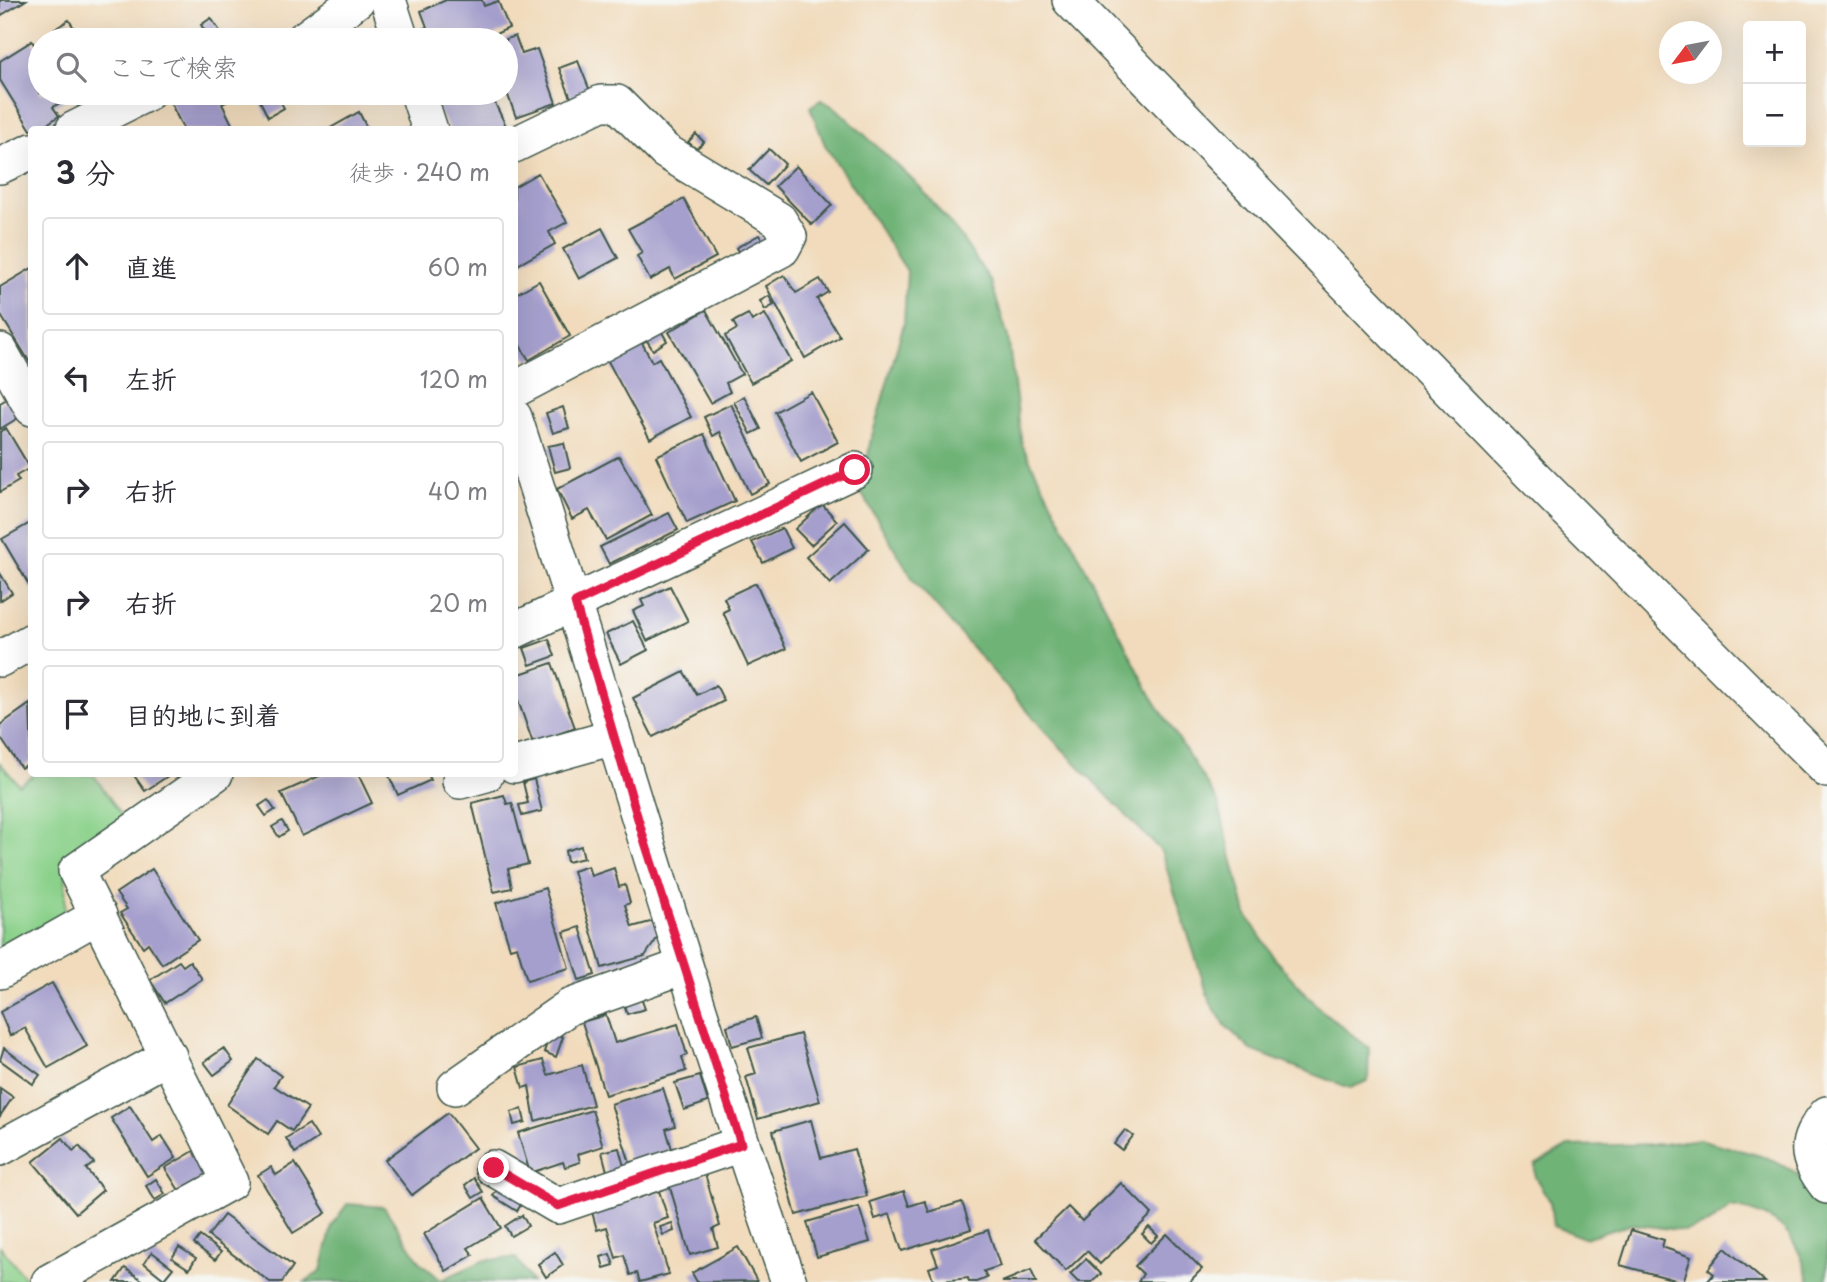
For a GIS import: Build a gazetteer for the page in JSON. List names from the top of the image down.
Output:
{
  "north": "bottom left",
  "page": {
    "map_buttons": ["+", "−"],
    "search": "ここで検索",
    "heading": ["3 分", "徒歩 · 240 m"],
    "list": [
      ["直進", "60 m"],
      ["左折", "120 m"],
      ["右折", "40 m"],
      ["右折", "20 m"],
      "目的地に到着"
    ]
  }
}
